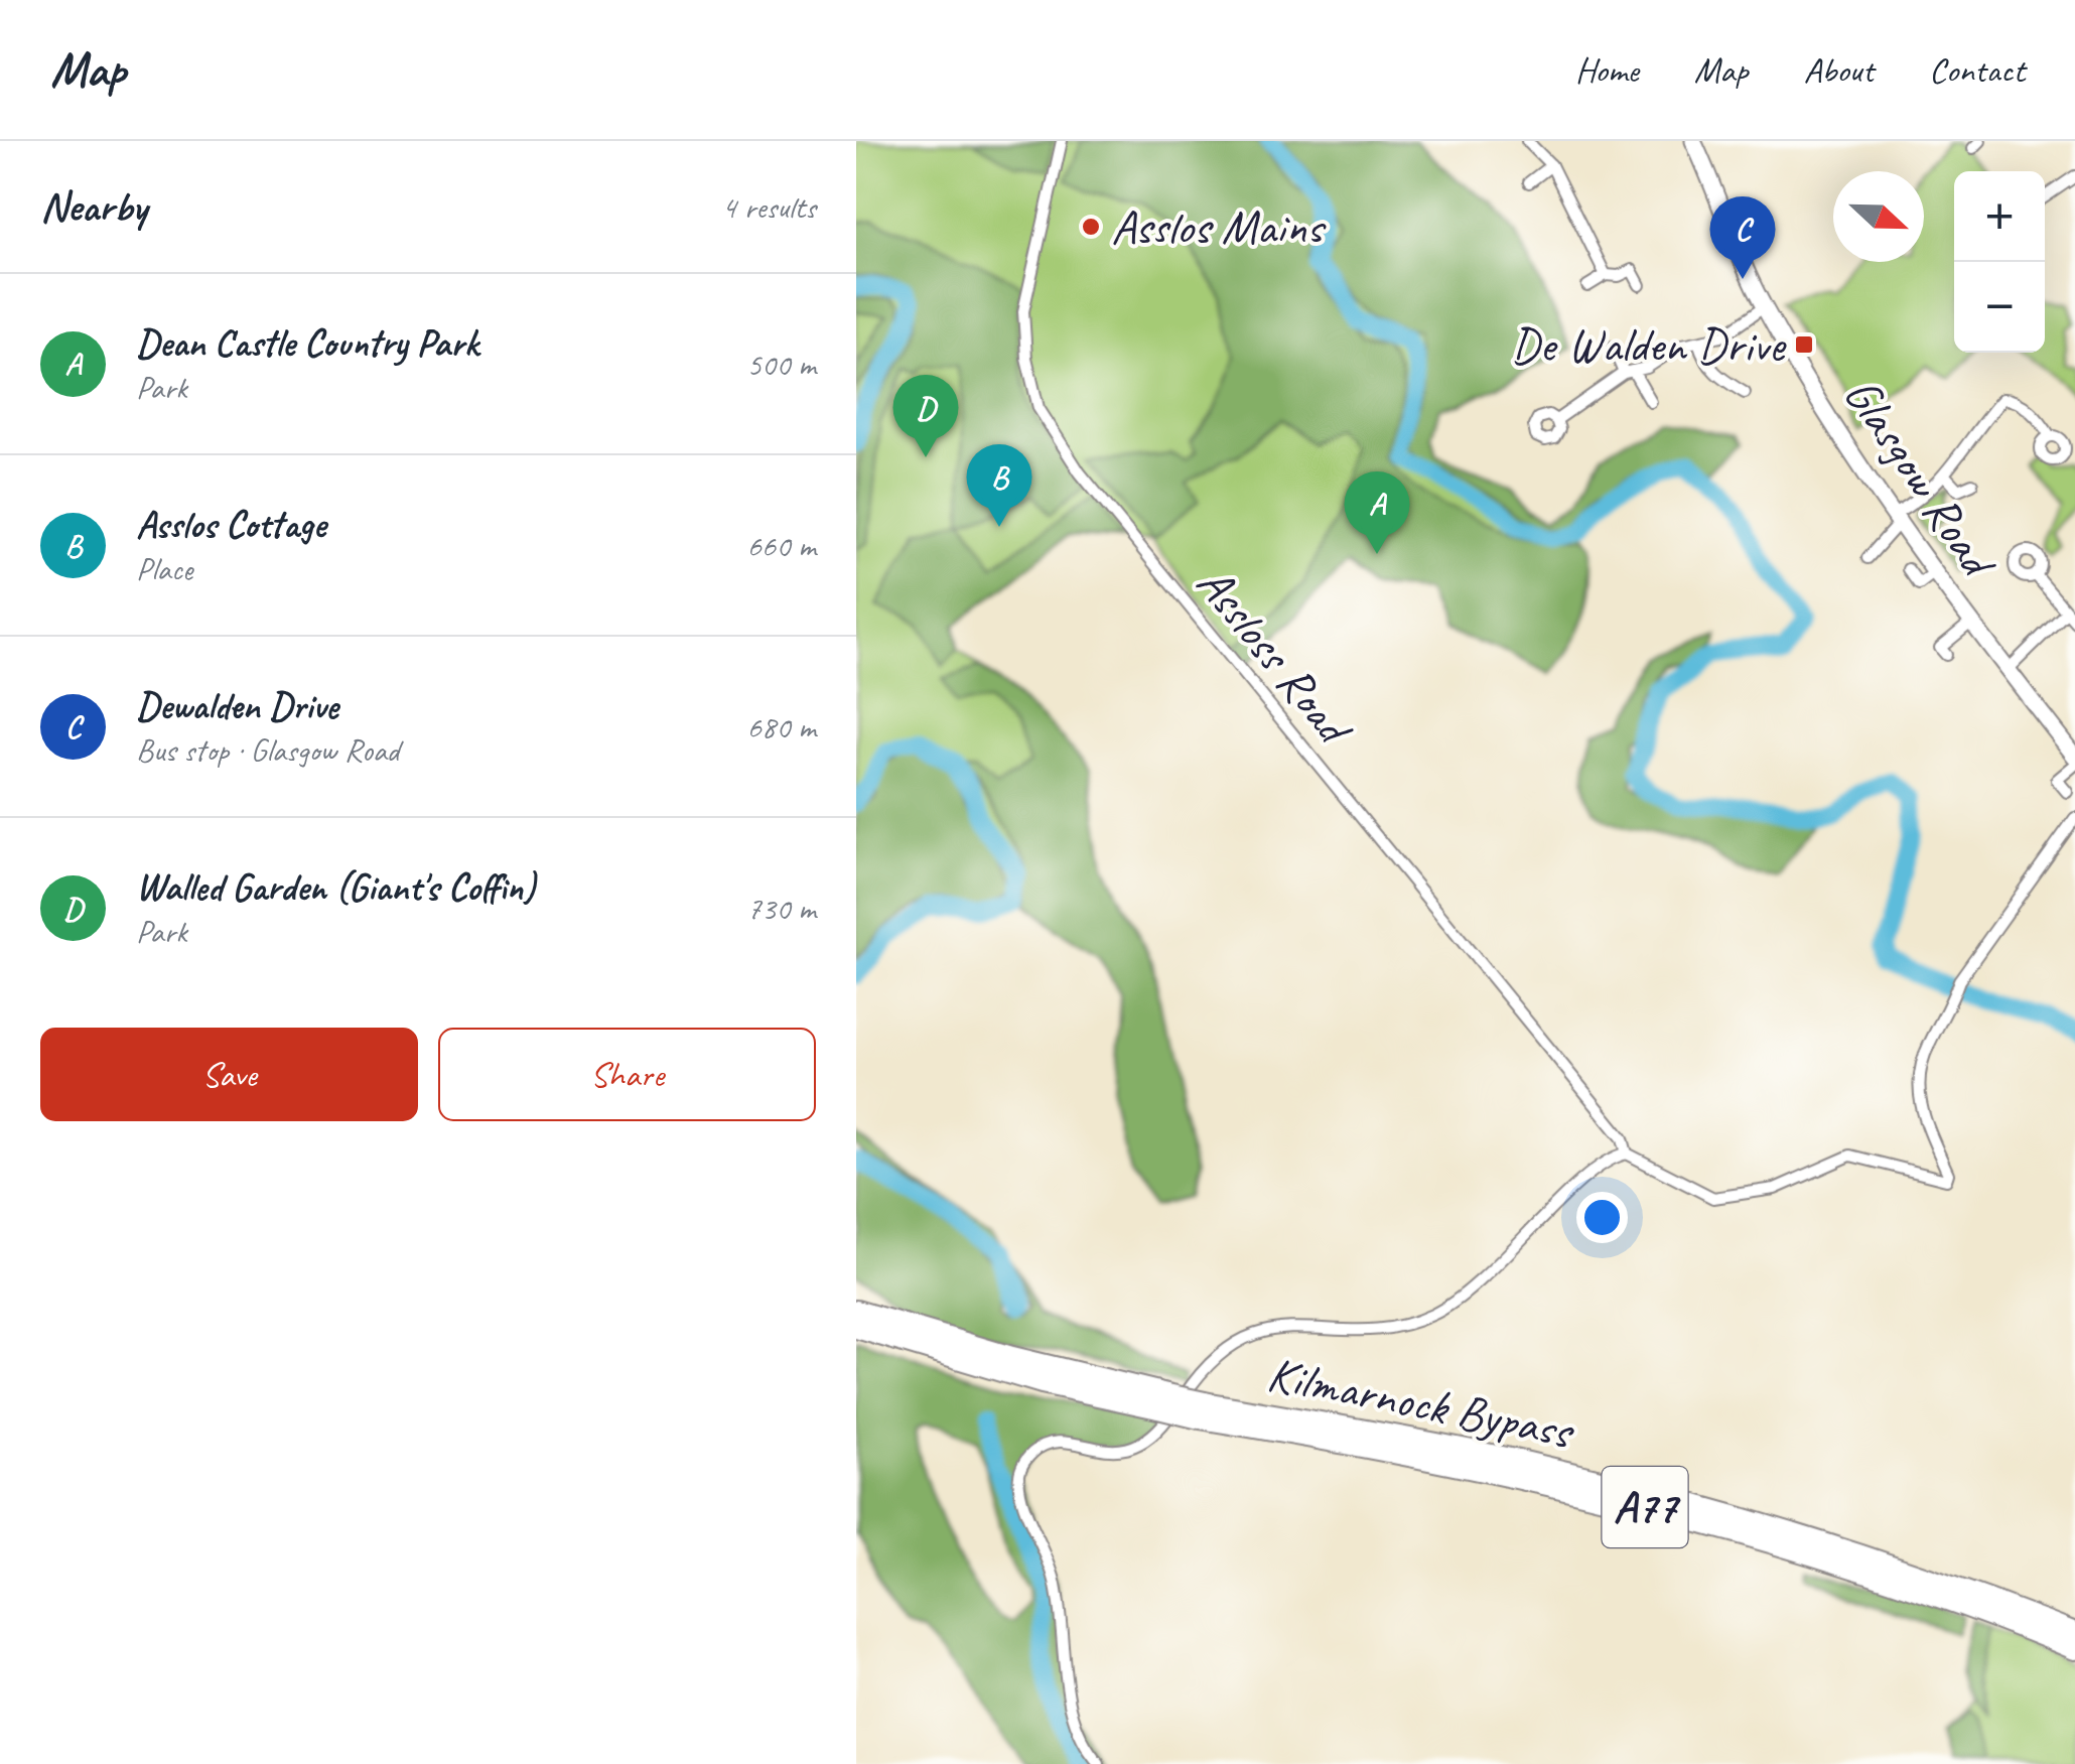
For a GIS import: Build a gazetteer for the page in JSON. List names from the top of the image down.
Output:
{
  "streets": {
    "highway": ["Kilmarnock Bypass", "A77"],
    "main road": ["Glasgow Road"],
    "street": ["Assloss Road"]
  },
  "places": {
    "other": ["Asslos Mains"],
    "transit": ["De Walden Drive"]
  },
  "north": "right",
  "page": {
    "header": "Map",
    "nav": [
      "Home",
      "Map",
      "About",
      "Contact"
    ],
    "heading": ["Nearby", "4 results"],
    "map_buttons": ["+", "−"],
    "pins": [
      "C",
      "D",
      "B",
      "A"
    ],
    "list": [
      {
        "mark": "A",
        "name": "Dean Castle Country Park",
        "note": "Park",
        "value": "500 m"
      },
      {
        "mark": "B",
        "name": "Asslos Cottage",
        "note": "Place",
        "value": "660 m"
      },
      {
        "mark": "C",
        "name": "Dewalden Drive",
        "note": "Bus stop · Glasgow Road",
        "value": "680 m"
      },
      {
        "mark": "D",
        "name": "Walled Garden (Giant's Coffin)",
        "note": "Park",
        "value": "730 m"
      }
    ],
    "buttons": ["Save", "Share"]
  }
}
